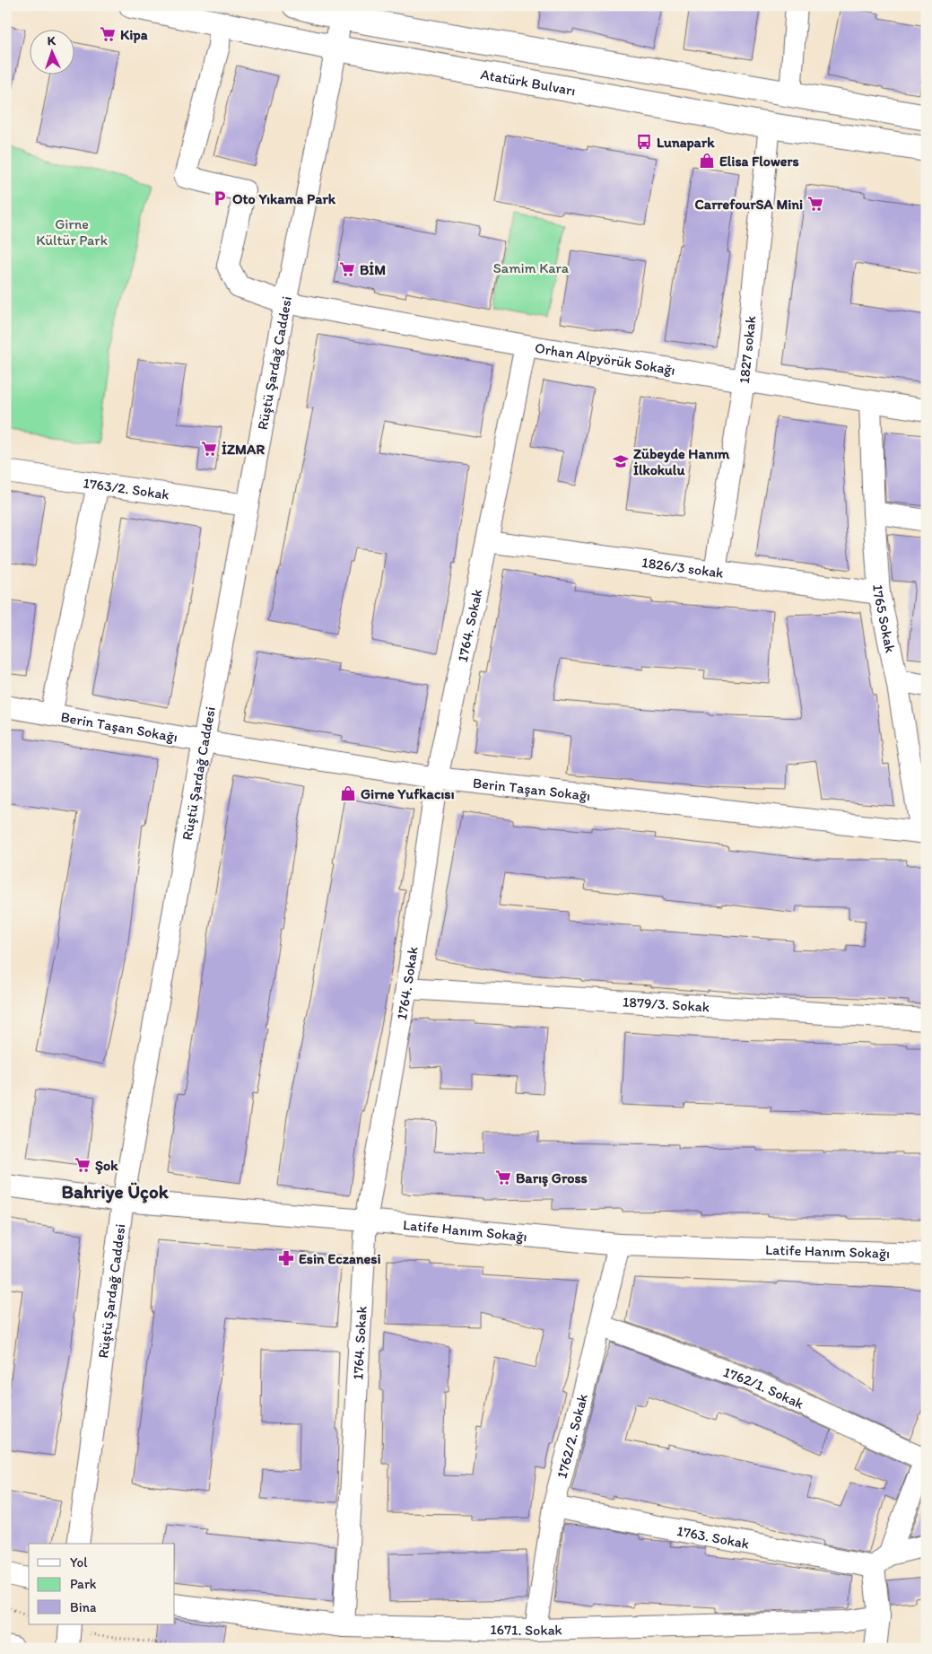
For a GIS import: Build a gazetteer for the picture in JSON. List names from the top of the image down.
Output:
{
  "streets": {
    "main road": ["Atatürk Bulvarı"],
    "street": [
      "1827 sokak",
      "Orhan Alpyörük Sokağı",
      "Rüştü Şardağ Caddesi",
      "1763/2. Sokak",
      "1826/3 sokak",
      "1765 Sokak",
      "1764. Sokak",
      "Berin Taşan Sokağı",
      "1879/3. Sokak",
      "Latife Hanım Sokağı",
      "1762/1. Sokak",
      "1762/2. Sokak",
      "1763. Sokak",
      "1671. Sokak"
    ]
  },
  "crossings": [
    ["Atatürk Bulvarı", "1827 sokak"],
    ["Atatürk Bulvarı", "Orhan Alpyörük Sokağı"],
    ["Atatürk Bulvarı", "Rüştü Şardağ Caddesi"],
    ["1827 sokak", "Orhan Alpyörük Sokağı"],
    ["1827 sokak", "1826/3 sokak"],
    ["Orhan Alpyörük Sokağı", "Rüştü Şardağ Caddesi"],
    ["Orhan Alpyörük Sokağı", "1765 Sokak"],
    ["Orhan Alpyörük Sokağı", "1764. Sokak"],
    ["Rüştü Şardağ Caddesi", "1763/2. Sokak"],
    ["Rüştü Şardağ Caddesi", "Berin Taşan Sokağı"],
    ["Rüştü Şardağ Caddesi", "Latife Hanım Sokağı"],
    ["1826/3 sokak", "1765 Sokak"],
    ["1826/3 sokak", "1764. Sokak"],
    ["1765 Sokak", "Berin Taşan Sokağı"],
    ["1764. Sokak", "Berin Taşan Sokağı"],
    ["1764. Sokak", "1879/3. Sokak"],
    ["1764. Sokak", "Latife Hanım Sokağı"],
    ["1764. Sokak", "1671. Sokak"],
    ["Latife Hanım Sokağı", "1762/2. Sokak"],
    ["1762/1. Sokak", "1762/2. Sokak"],
    ["1762/2. Sokak", "1763. Sokak"],
    ["1762/2. Sokak", "1671. Sokak"]
  ],
  "districts": ["Bahriye Üçok"],
  "parks": ["Girne Kültür Park", "Samim Kara"],
  "places": {
    "supermarket": [
      "Kipa",
      "CarrefourSA Mini",
      "BİM",
      "İZMAR",
      "Şok",
      "Barış Gross"
    ],
    "bus stop": ["Lunapark"],
    "shop": ["Elisa Flowers", "Girne Yufkacısı"],
    "parking": ["Oto Yıkama Park"],
    "school or university": ["Zübeyde Hanım İlkokulu"],
    "pharmacy": ["Esin Eczanesi"]
  },
  "legend": ["Yol", "Park", "Bina"],
  "north": "top"
}
